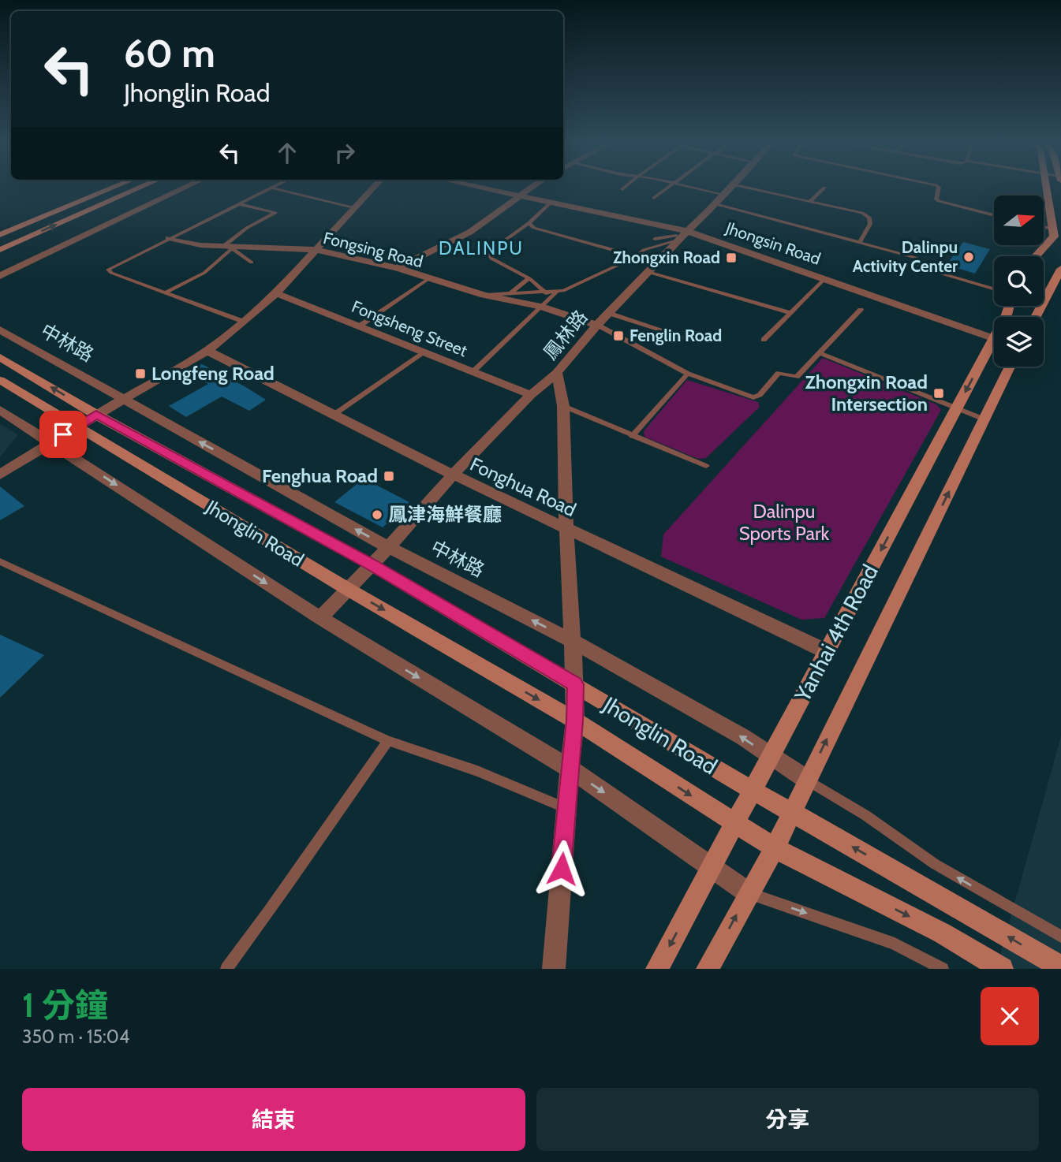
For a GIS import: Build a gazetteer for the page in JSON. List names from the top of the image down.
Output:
{
  "streets": {
    "street": [
      "Jhongsin Road",
      "Fongsing Road",
      "Fongsheng Street",
      "鳳林路",
      "中林路",
      "Fonghua Road",
      "Jhonglin Road",
      "Yanhai 4th Road"
    ]
  },
  "crossings": [
    ["Jhongsin Road", "鳳林路"],
    ["Fongsing Road", "鳳林路"],
    ["鳳林路", "中林路"],
    ["鳳林路", "Fonghua Road"],
    ["鳳林路", "Jhonglin Road"],
    ["中林路", "Yanhai 4th Road"],
    ["Fonghua Road", "Yanhai 4th Road"],
    ["Jhonglin Road", "Yanhai 4th Road"]
  ],
  "districts": ["DALINPU"],
  "parks": ["Dalinpu Sports Park"],
  "places": {
    "other": ["Dalinpu Activity Center", "鳳津海鮮餐廳"],
    "transit": [
      "Zhongxin Road",
      "Fenglin Road",
      "Longfeng Road",
      "Zhongxin Road Intersection",
      "Fenghua Road"
    ]
  },
  "north": "right",
  "page": {
    "turn": ["60 m", "Jhonglin Road"],
    "heading": ["1 分鐘", "350 m · 15:04"],
    "buttons": ["結束", "分享"]
  }
}
